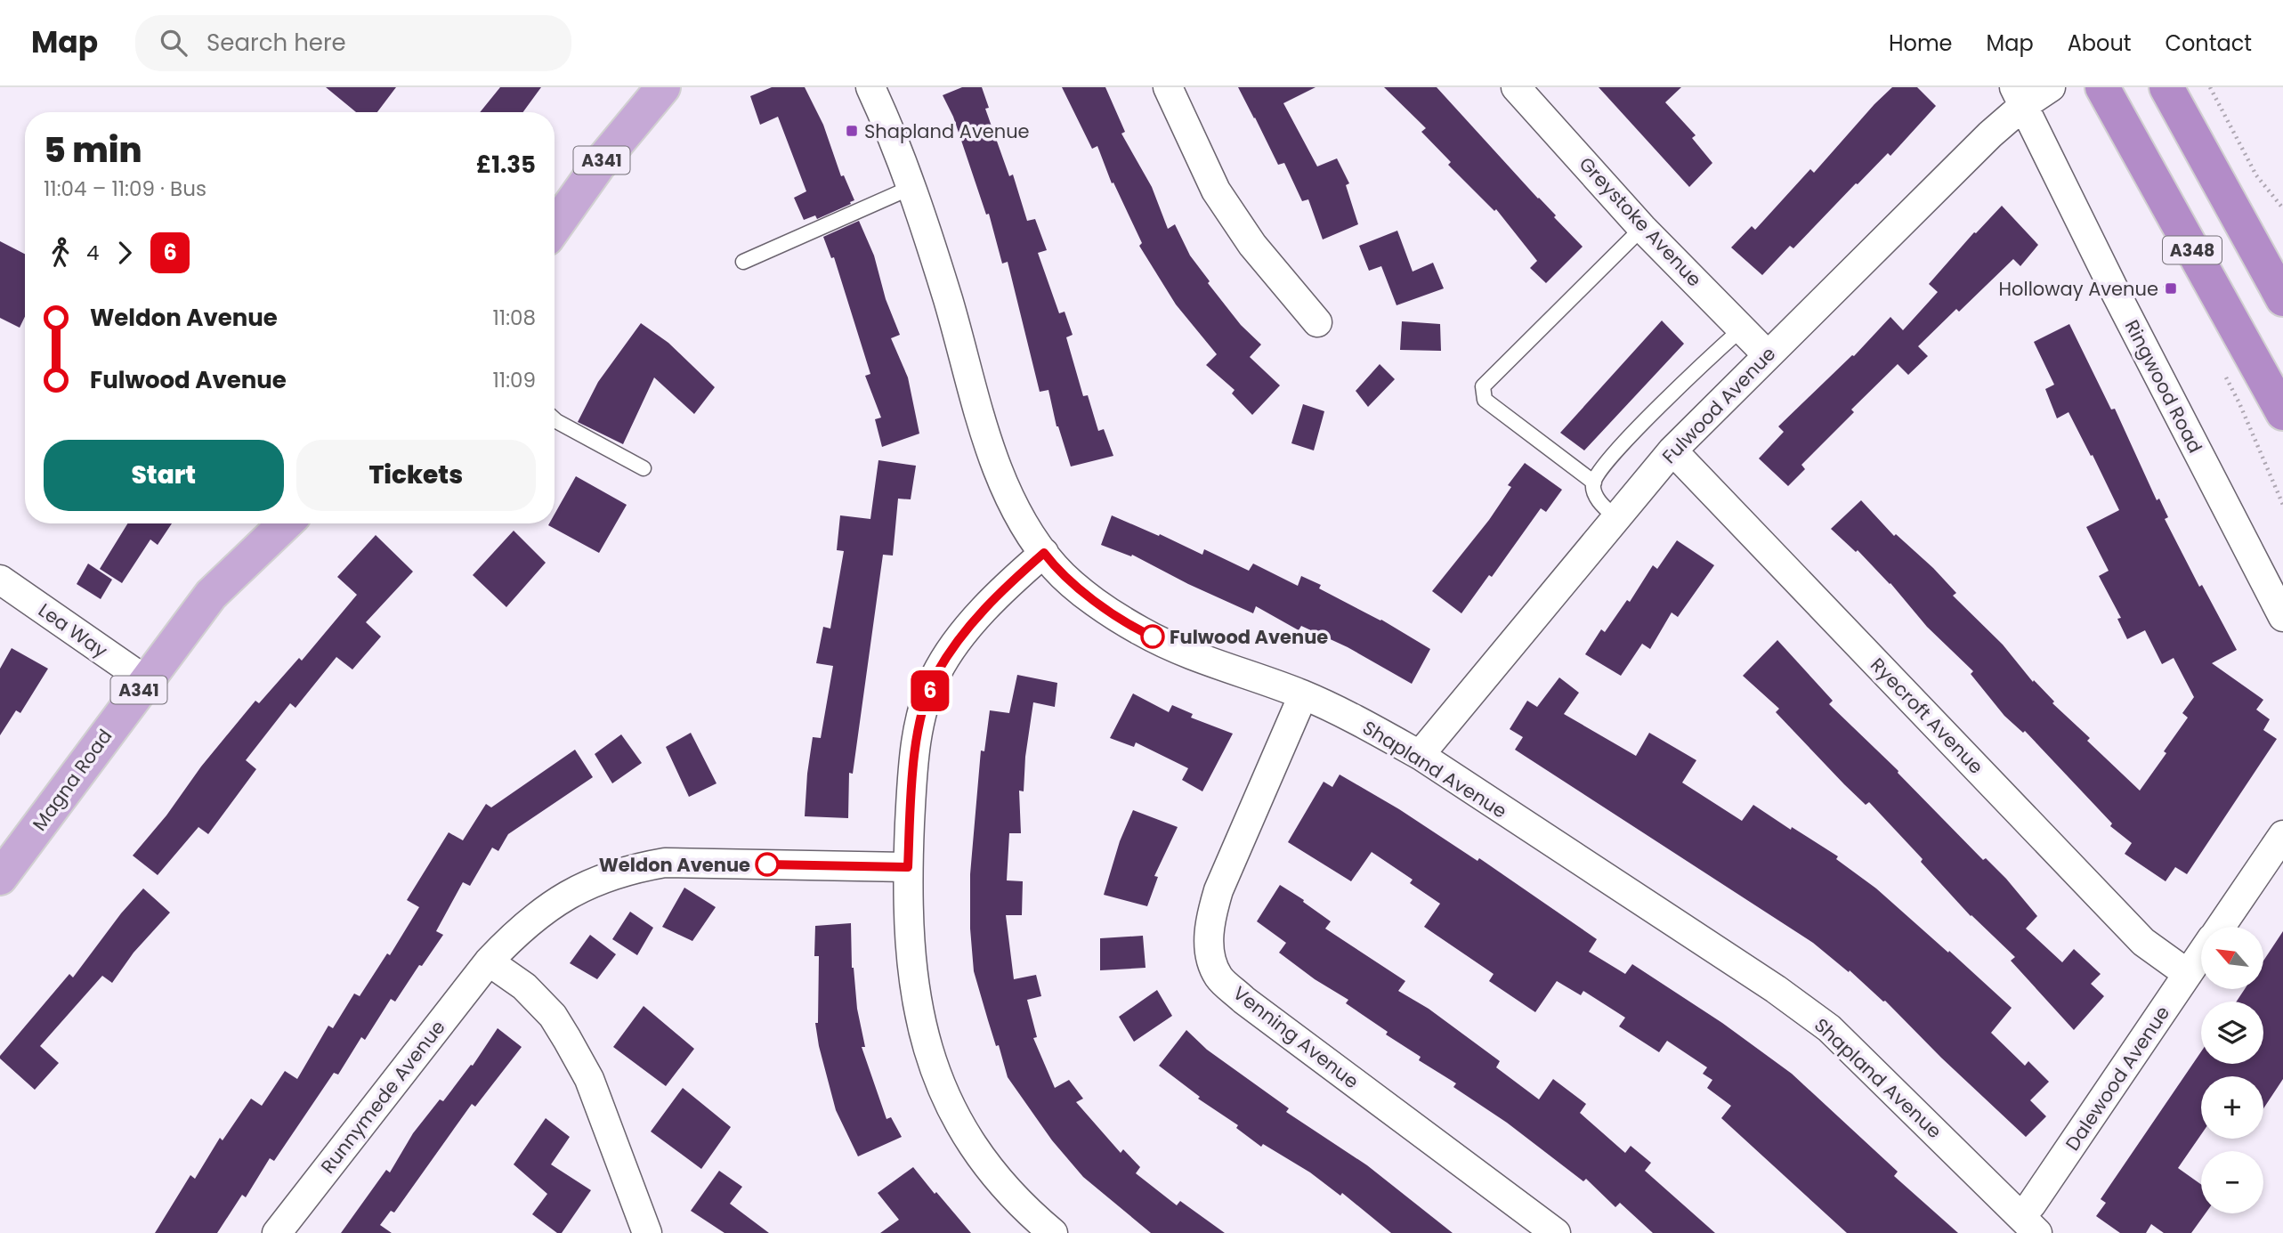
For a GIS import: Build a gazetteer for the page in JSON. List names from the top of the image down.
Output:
{
  "streets": {
    "highway": ["A348"],
    "main road": ["A341", "Magna Road"],
    "street": [
      "Greystoke Avenue",
      "Ringwood Road",
      "Fulwood Avenue",
      "Lea Way",
      "Ryecroft Avenue",
      "Shapland Avenue",
      "Venning Avenue",
      "Dalewood Avenue",
      "Runnymede Avenue"
    ]
  },
  "crossings": [
    ["Greystoke Avenue", "Fulwood Avenue"],
    ["Ringwood Road", "Fulwood Avenue"],
    ["Fulwood Avenue", "Ryecroft Avenue"],
    ["Fulwood Avenue", "Shapland Avenue"],
    ["Lea Way", "Magna Road"],
    ["Ryecroft Avenue", "Dalewood Avenue"],
    ["Shapland Avenue", "Venning Avenue"],
    ["Shapland Avenue", "Dalewood Avenue"]
  ],
  "places": {
    "transit": ["Shapland Avenue", "Holloway Avenue"],
    "other": ["Fulwood Avenue", "Weldon Avenue"]
  },
  "lines": ["bus line 6"],
  "north": "top left",
  "page": {
    "header": "Map",
    "search": "Search here",
    "nav": [
      "Home",
      "Map",
      "About",
      "Contact"
    ],
    "on_map": "6",
    "heading": ["5 min", "11:04 – 11:09 · Bus", "£1.35"],
    "legs": ["4", "6"],
    "list": [
      {
        "name": "Weldon Avenue",
        "value": "11:08"
      },
      {
        "name": "Fulwood Avenue",
        "value": "11:09"
      }
    ],
    "buttons": ["Start", "Tickets"],
    "map_buttons": ["+", "−"]
  }
}
